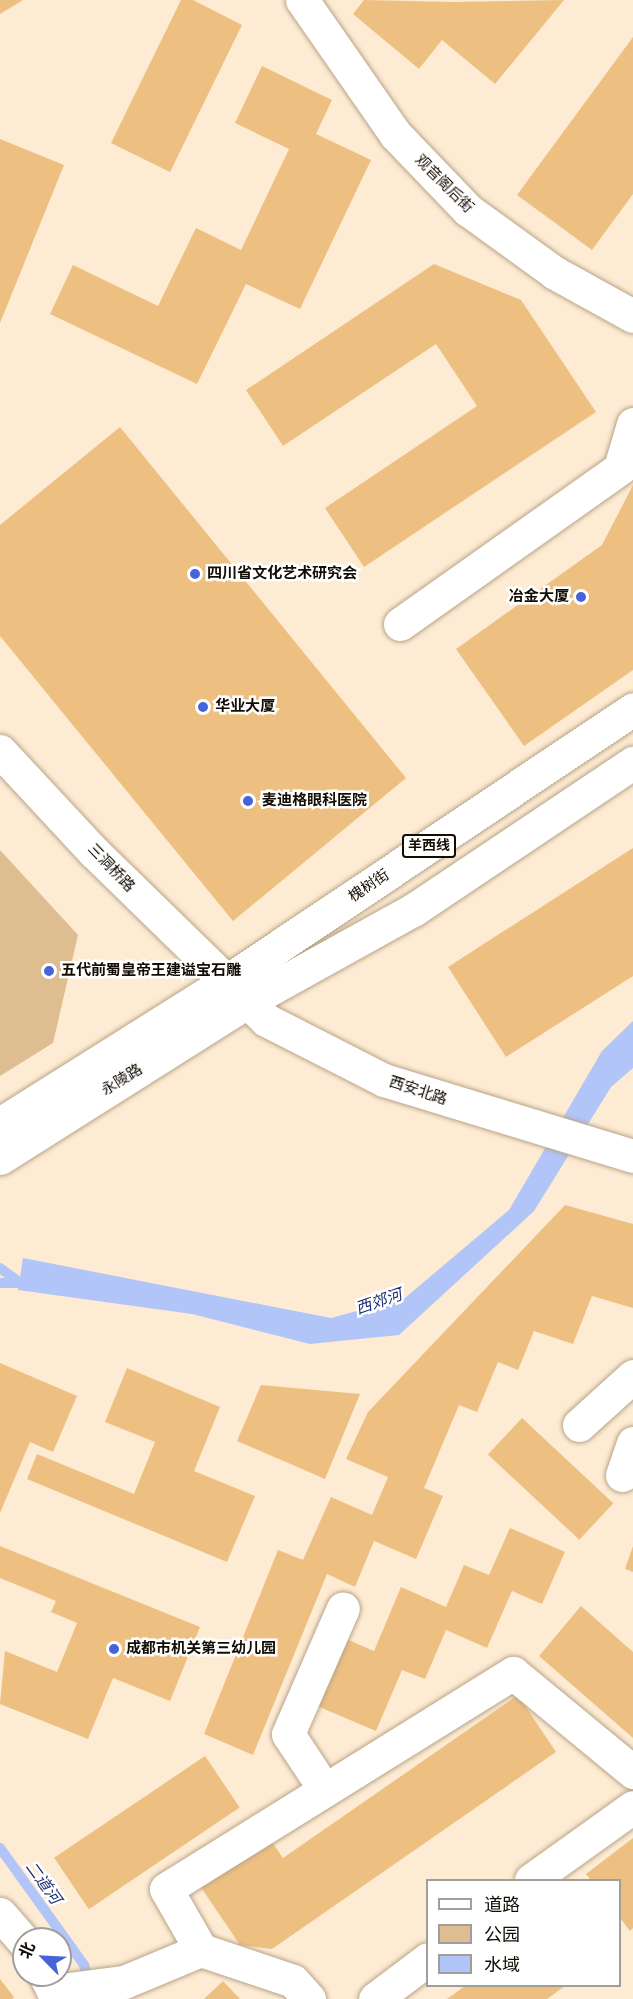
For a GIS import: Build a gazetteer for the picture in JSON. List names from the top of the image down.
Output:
{
  "streets": {
    "main road": [
      "观音阁后街",
      "羊西线",
      "三洞桥路",
      "槐树街",
      "永陵路",
      "西安北路"
    ]
  },
  "crossings": [
    ["羊西线", "三洞桥路"],
    ["羊西线", "槐树街"],
    ["羊西线", "永陵路"],
    ["羊西线", "西安北路"],
    ["三洞桥路", "槐树街"],
    ["三洞桥路", "永陵路"],
    ["三洞桥路", "西安北路"],
    ["槐树街", "永陵路"],
    ["槐树街", "西安北路"],
    ["永陵路", "西安北路"]
  ],
  "water": ["西郊河", "二道河"],
  "places": [
    "四川省文化艺术研究会",
    "冶金大厦",
    "华业大厦",
    "麦迪格眼科医院",
    "五代前蜀皇帝王建谥宝石雕",
    "成都市机关第三幼儿园"
  ],
  "legend": ["道路", "公园", "水域"],
  "north": "top left"
}
